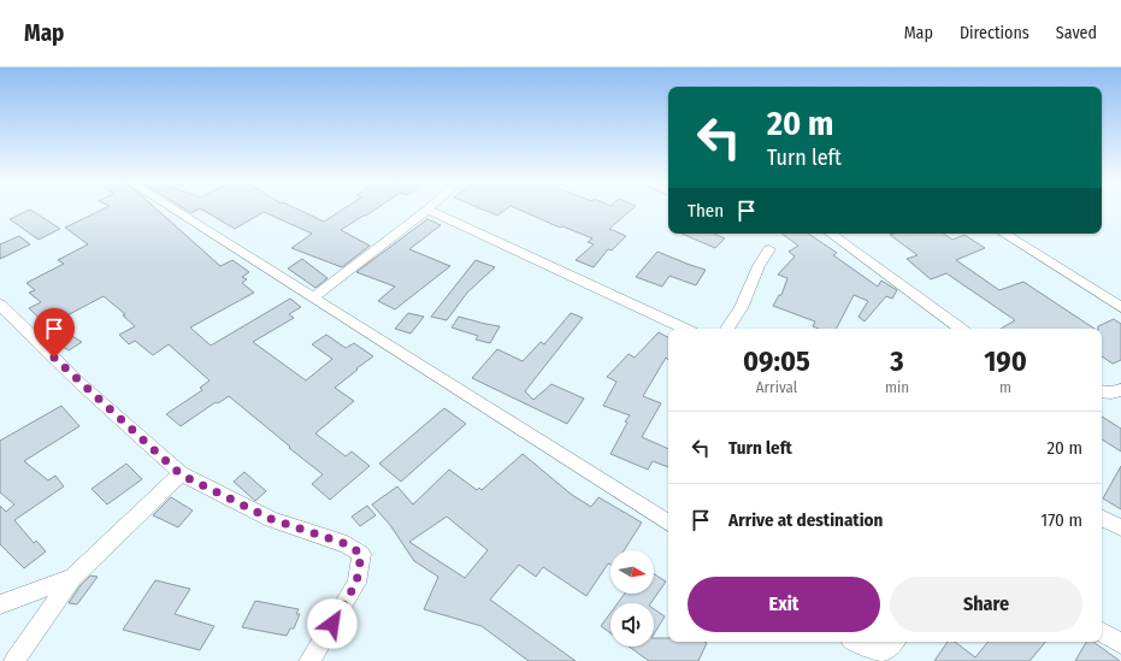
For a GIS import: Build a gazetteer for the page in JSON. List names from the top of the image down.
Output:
{
  "north": "right",
  "page": {
    "header": "Map",
    "nav": ["Map", "Directions", "Saved"],
    "turn": ["20 m", "Turn left"],
    "then": "Then",
    "eta": [
      "09:05",
      "Arrival",
      "3",
      "min",
      "190",
      "m"
    ],
    "list": [
      {
        "name": "Turn left",
        "value": "20 m"
      },
      {
        "name": "Arrive at destination",
        "value": "170 m"
      }
    ],
    "buttons": ["Exit", "Share"]
  }
}
